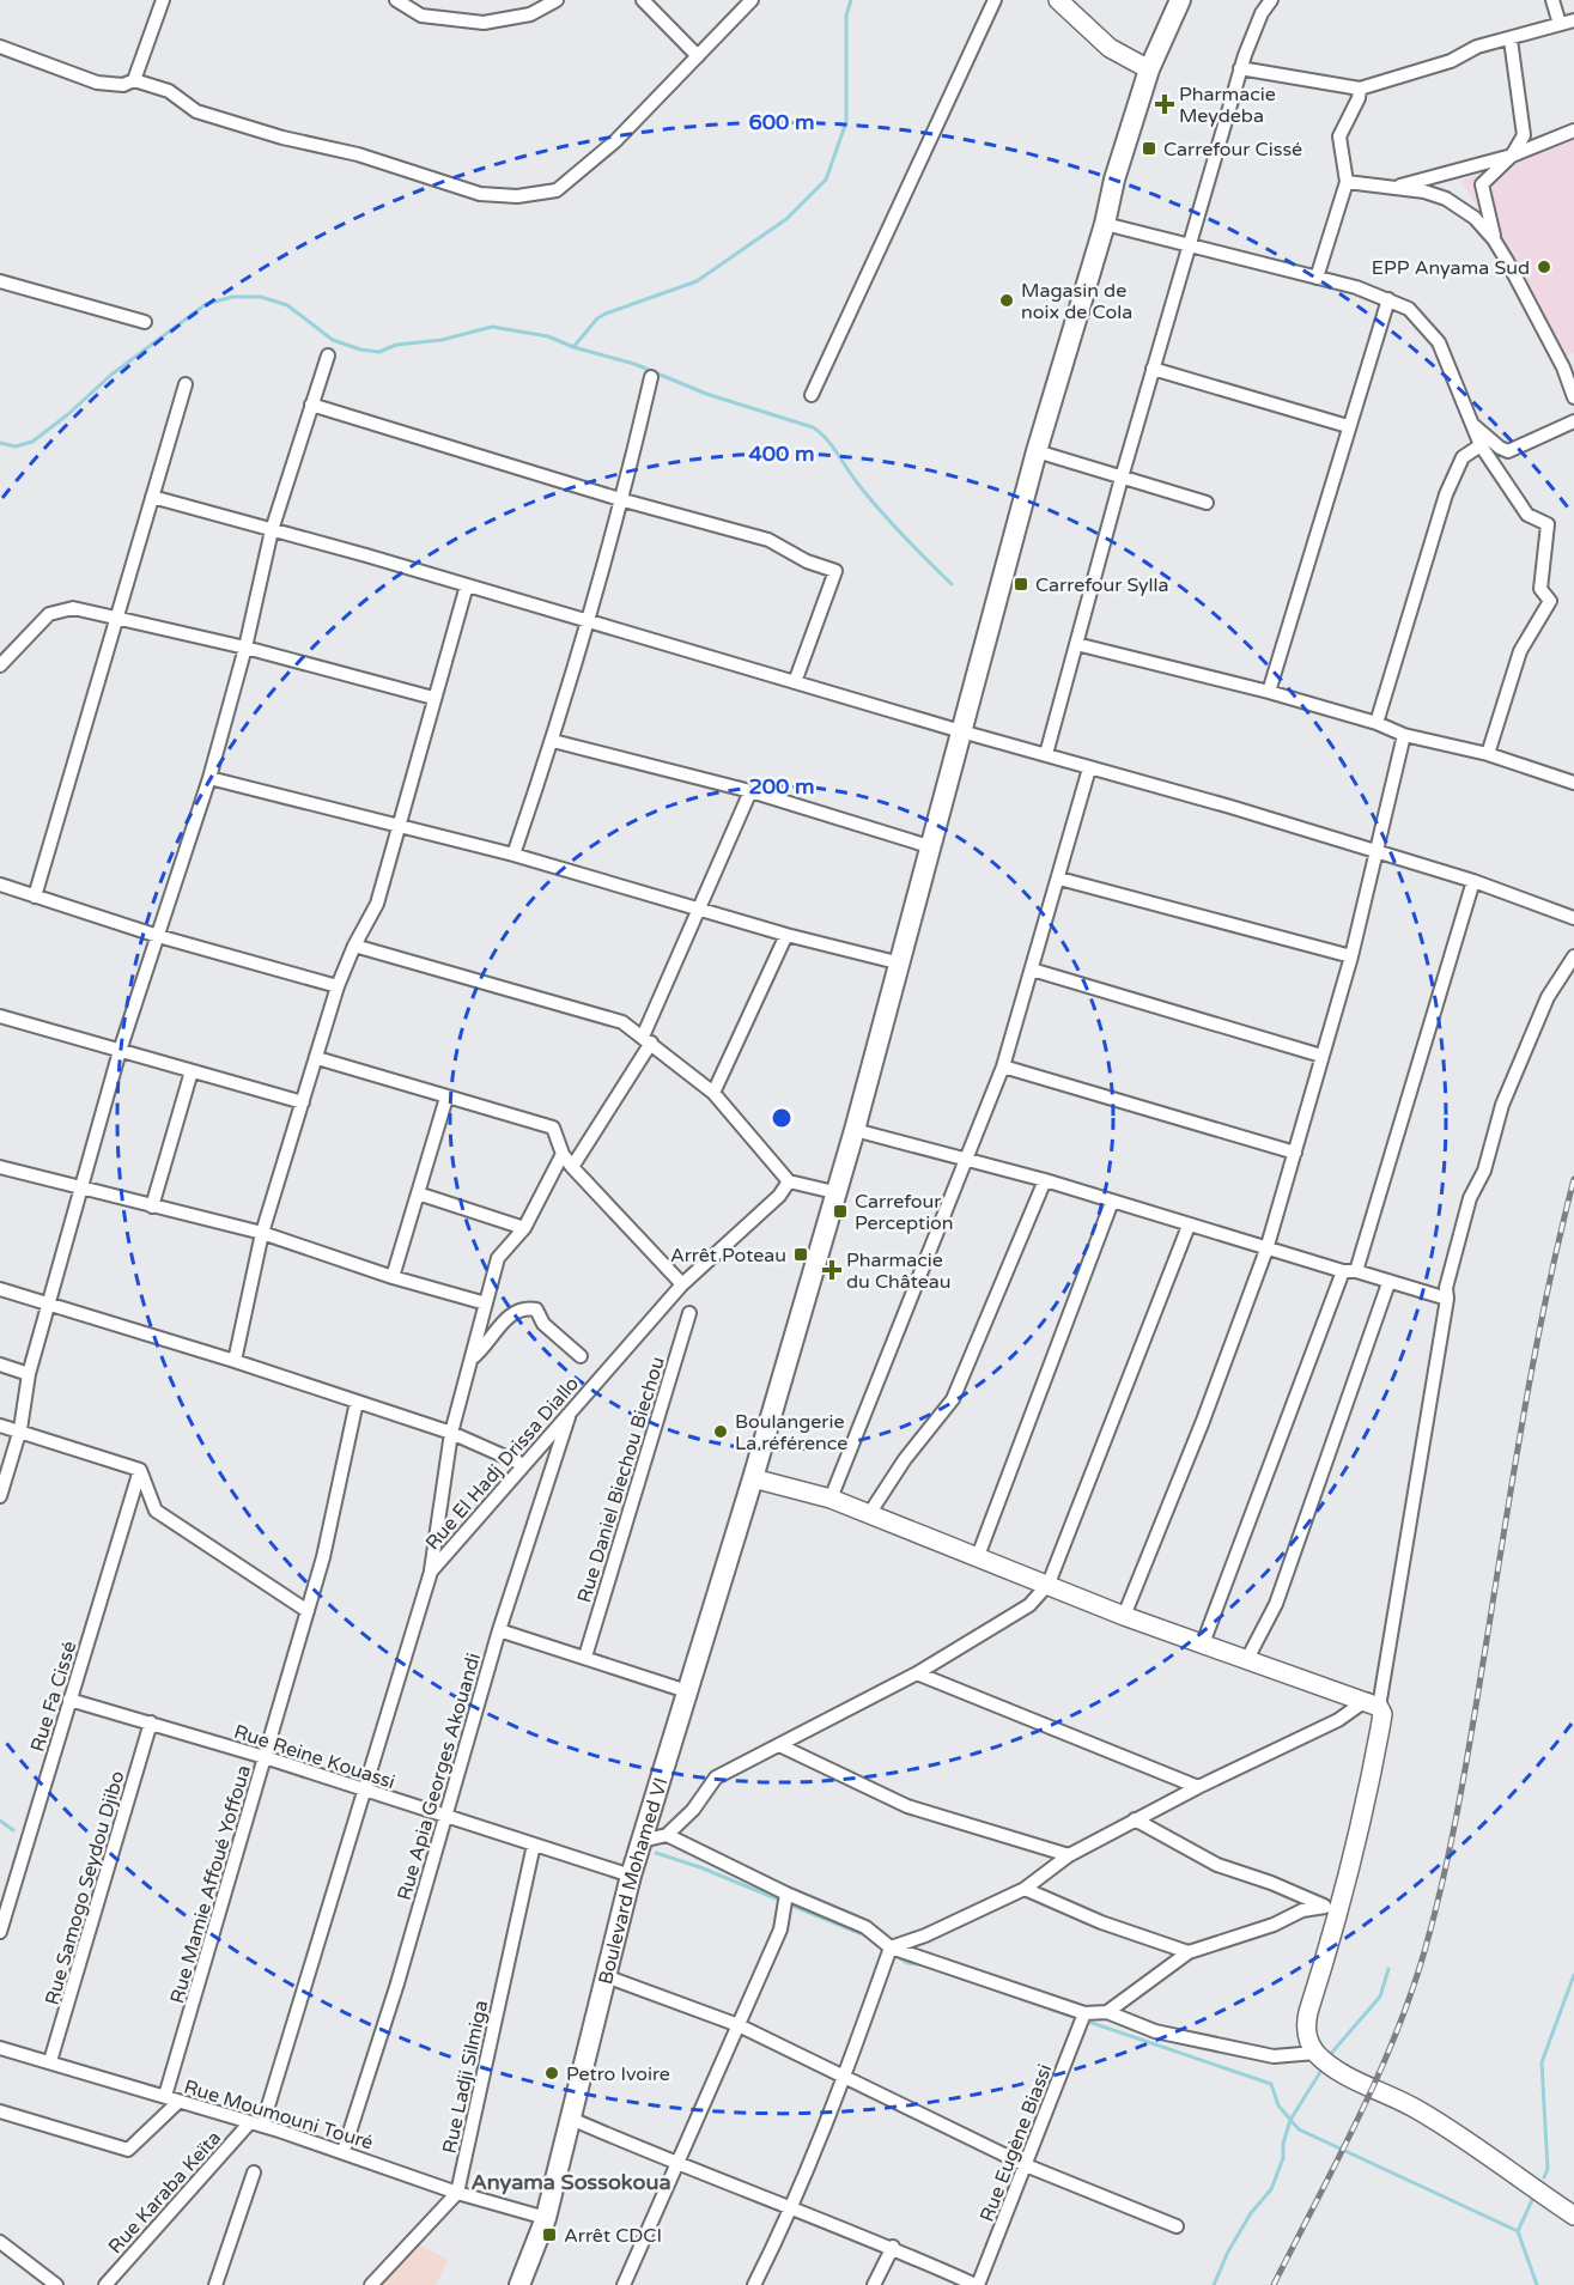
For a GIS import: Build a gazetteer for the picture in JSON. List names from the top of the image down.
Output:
{
  "streets": {
    "main road": ["Boulevard Mohamed VI"],
    "street": [
      "Rue El Hadj Drissa Diallo",
      "Rue Daniel Biechou Biechou",
      "Rue Fa Cissé",
      "Rue Reine Kouassi",
      "Rue Apia Georges Akouandi",
      "Rue Mamie Affoué Yoffoua",
      "Rue Samogo Seydou Djibo",
      "Rue Ladji Silmiga",
      "Rue Moumouni Touré",
      "Rue Eugène Biassi",
      "Rue Karaba Keïta"
    ]
  },
  "crossings": [
    ["Rue El Hadj Drissa Diallo", "Rue Reine Kouassi"],
    ["Rue El Hadj Drissa Diallo", "Rue Apia Georges Akouandi"],
    ["Rue El Hadj Drissa Diallo", "Rue Moumouni Touré"],
    ["Rue El Hadj Drissa Diallo", "Rue Karaba Keïta"],
    ["Rue Fa Cissé", "Rue Reine Kouassi"],
    ["Rue Reine Kouassi", "Rue Apia Georges Akouandi"],
    ["Rue Reine Kouassi", "Boulevard Mohamed VI"],
    ["Rue Reine Kouassi", "Rue Mamie Affoué Yoffoua"],
    ["Rue Reine Kouassi", "Rue Samogo Seydou Djibo"],
    ["Rue Reine Kouassi", "Rue Ladji Silmiga"],
    ["Rue Apia Georges Akouandi", "Rue Moumouni Touré"],
    ["Boulevard Mohamed VI", "Rue Moumouni Touré"],
    ["Rue Mamie Affoué Yoffoua", "Rue Moumouni Touré"],
    ["Rue Samogo Seydou Djibo", "Rue Moumouni Touré"],
    ["Rue Ladji Silmiga", "Rue Moumouni Touré"],
    ["Rue Moumouni Touré", "Rue Karaba Keïta"]
  ],
  "districts": ["Anyama Sossokoua"],
  "places": {
    "health": ["Pharmacie Meydeba", "Pharmacie du Château"],
    "transit": [
      "Carrefour Cissé",
      "Carrefour Sylla",
      "Carrefour Perception",
      "Arrêt Poteau",
      "Arrêt CDCI"
    ],
    "other": [
      "EPP Anyama Sud",
      "Magasin de noix de Cola",
      "Boulangerie La référence",
      "Petro Ivoire"
    ]
  },
  "rings": ["600 m", "400 m", "200 m"]
}
